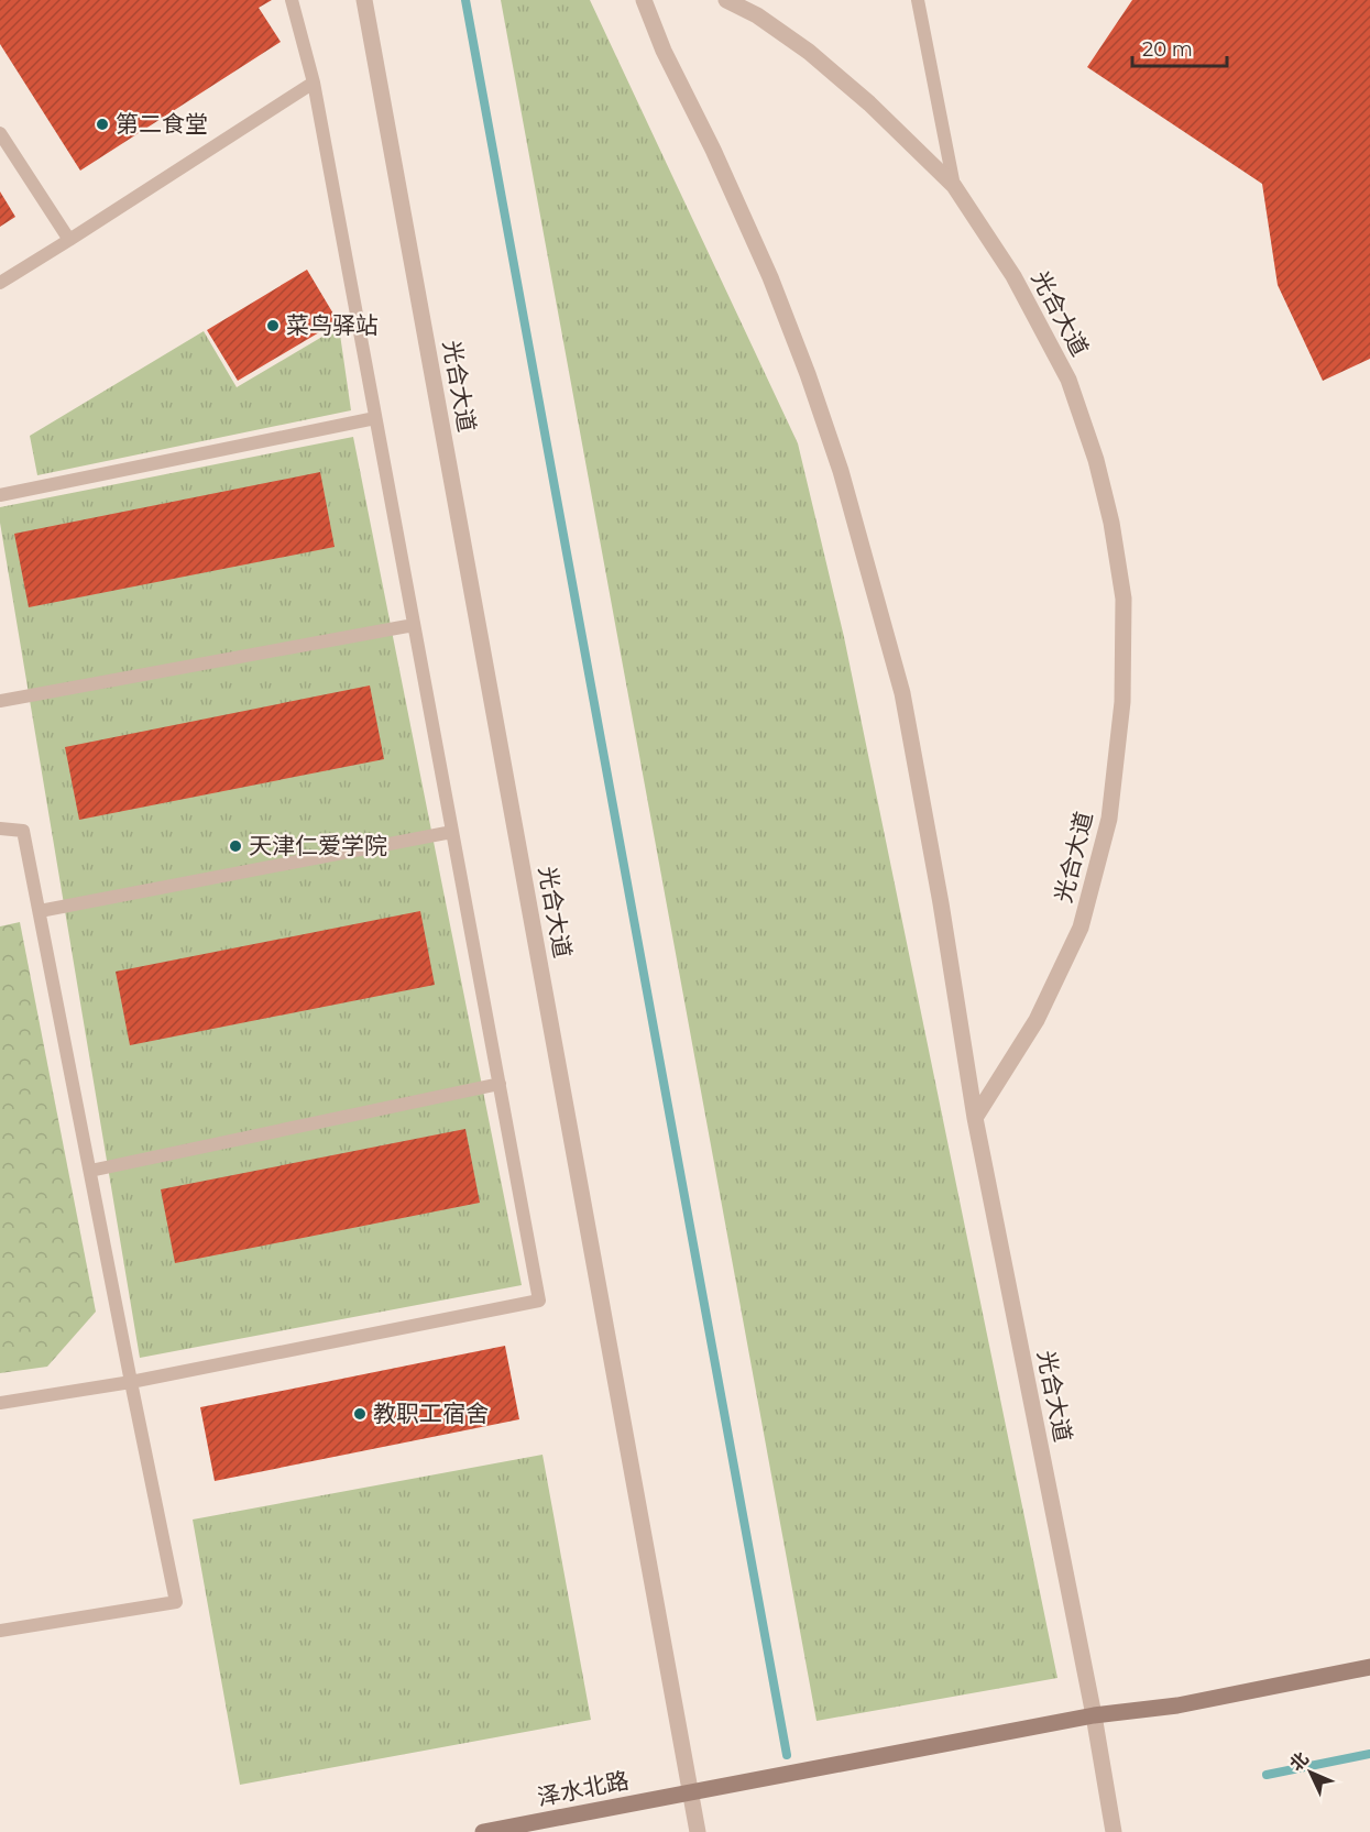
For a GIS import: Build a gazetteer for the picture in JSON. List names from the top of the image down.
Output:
{
  "streets": {
    "main road": ["泽水北路"],
    "street": ["光合大道"]
  },
  "crossings": [
    ["光合大道", "泽水北路"]
  ],
  "places": [
    "第二食堂",
    "菜鸟驿站",
    "天津仁爱学院",
    "教职工宿舍"
  ],
  "scale_bar": "20 m",
  "north": "top left"
}
